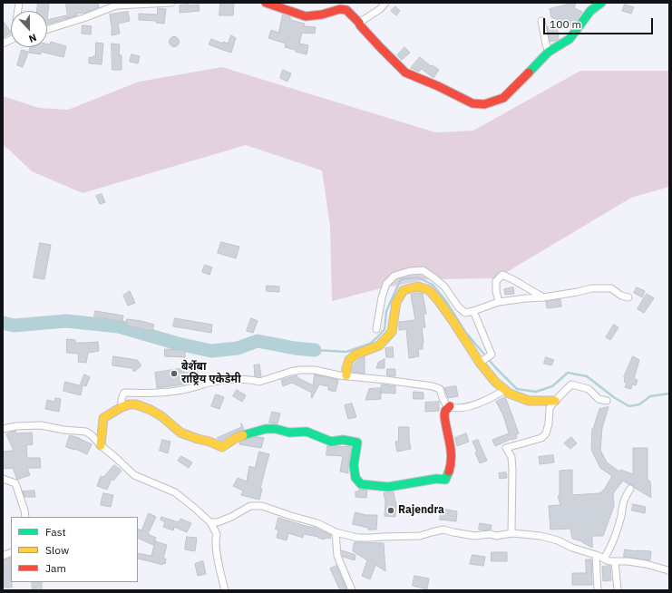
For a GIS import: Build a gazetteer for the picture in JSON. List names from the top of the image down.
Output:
{
  "places": ["बेर्शेबा राष्ट्रिय एकेडेमी", "Rajendra"],
  "legend": ["Fast", "Slow", "Jam"],
  "scale_bar": "100 m",
  "north": "bottom"
}
